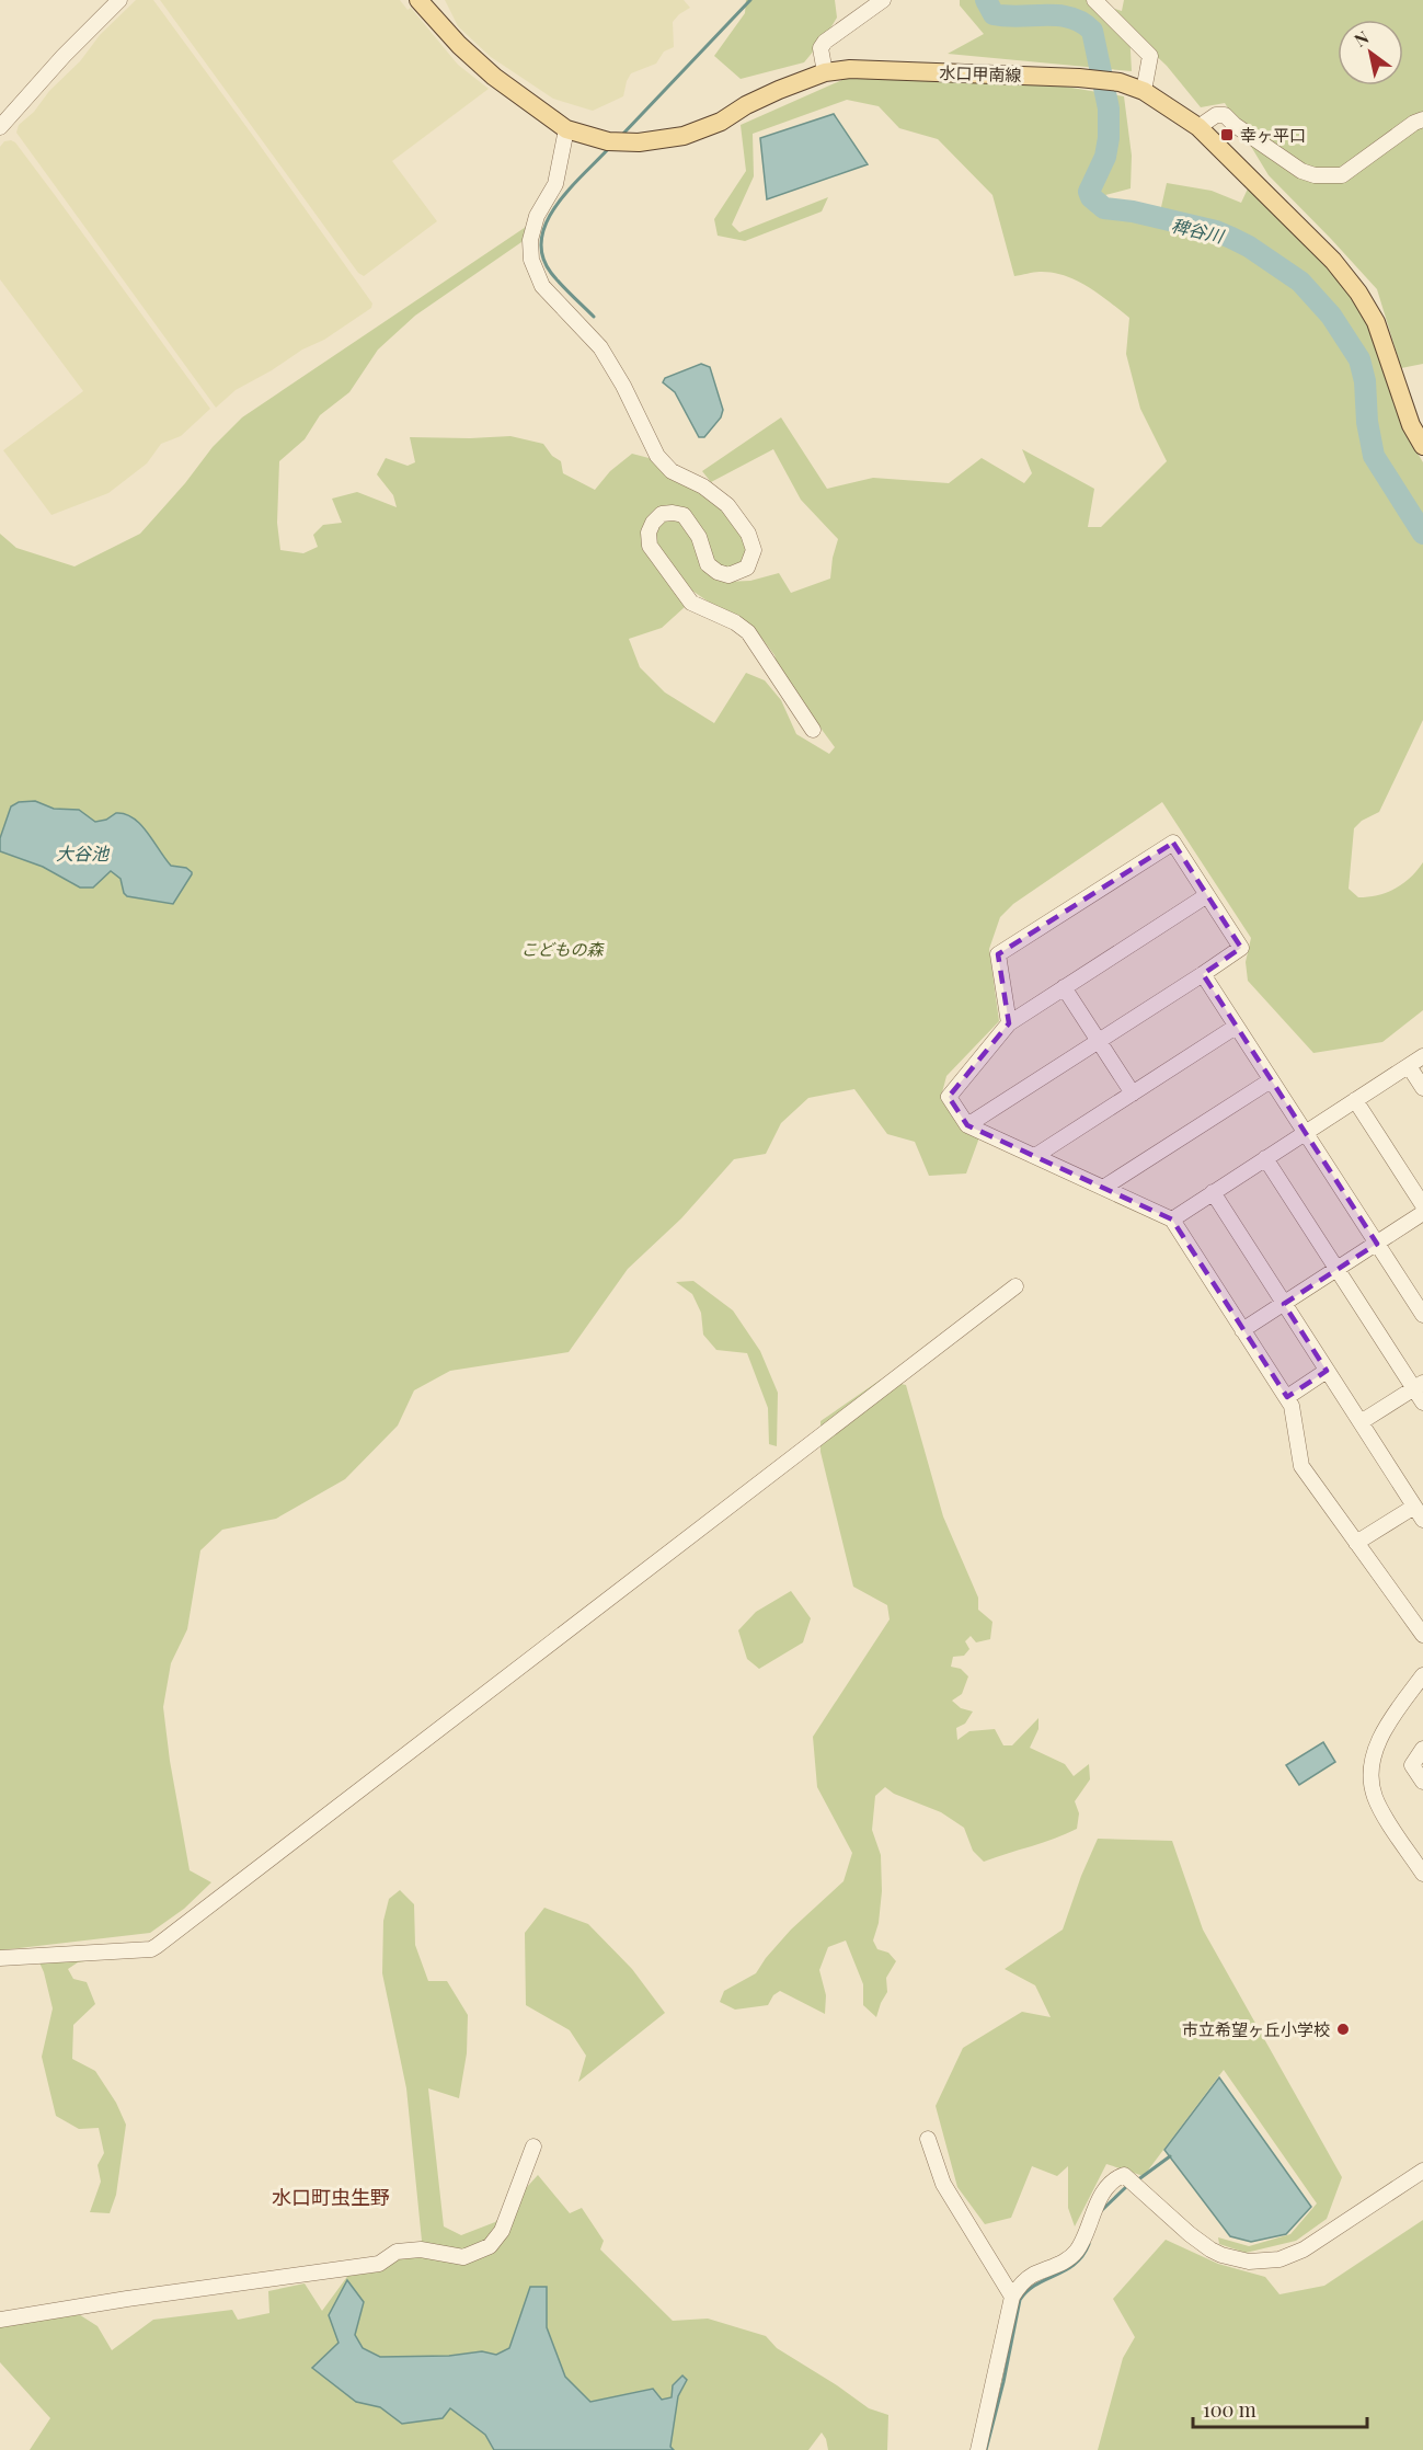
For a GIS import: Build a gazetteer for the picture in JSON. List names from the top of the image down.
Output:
{
  "streets": {
    "main road": ["水口甲南線"]
  },
  "districts": ["水口町虫生野"],
  "water": ["稗谷川", "大谷池"],
  "parks": ["こどもの森"],
  "places": {
    "transit": ["幸ヶ平口"],
    "other": ["市立希望ヶ丘小学校"]
  },
  "scale_bar": "100 m",
  "north": "top left"
}
